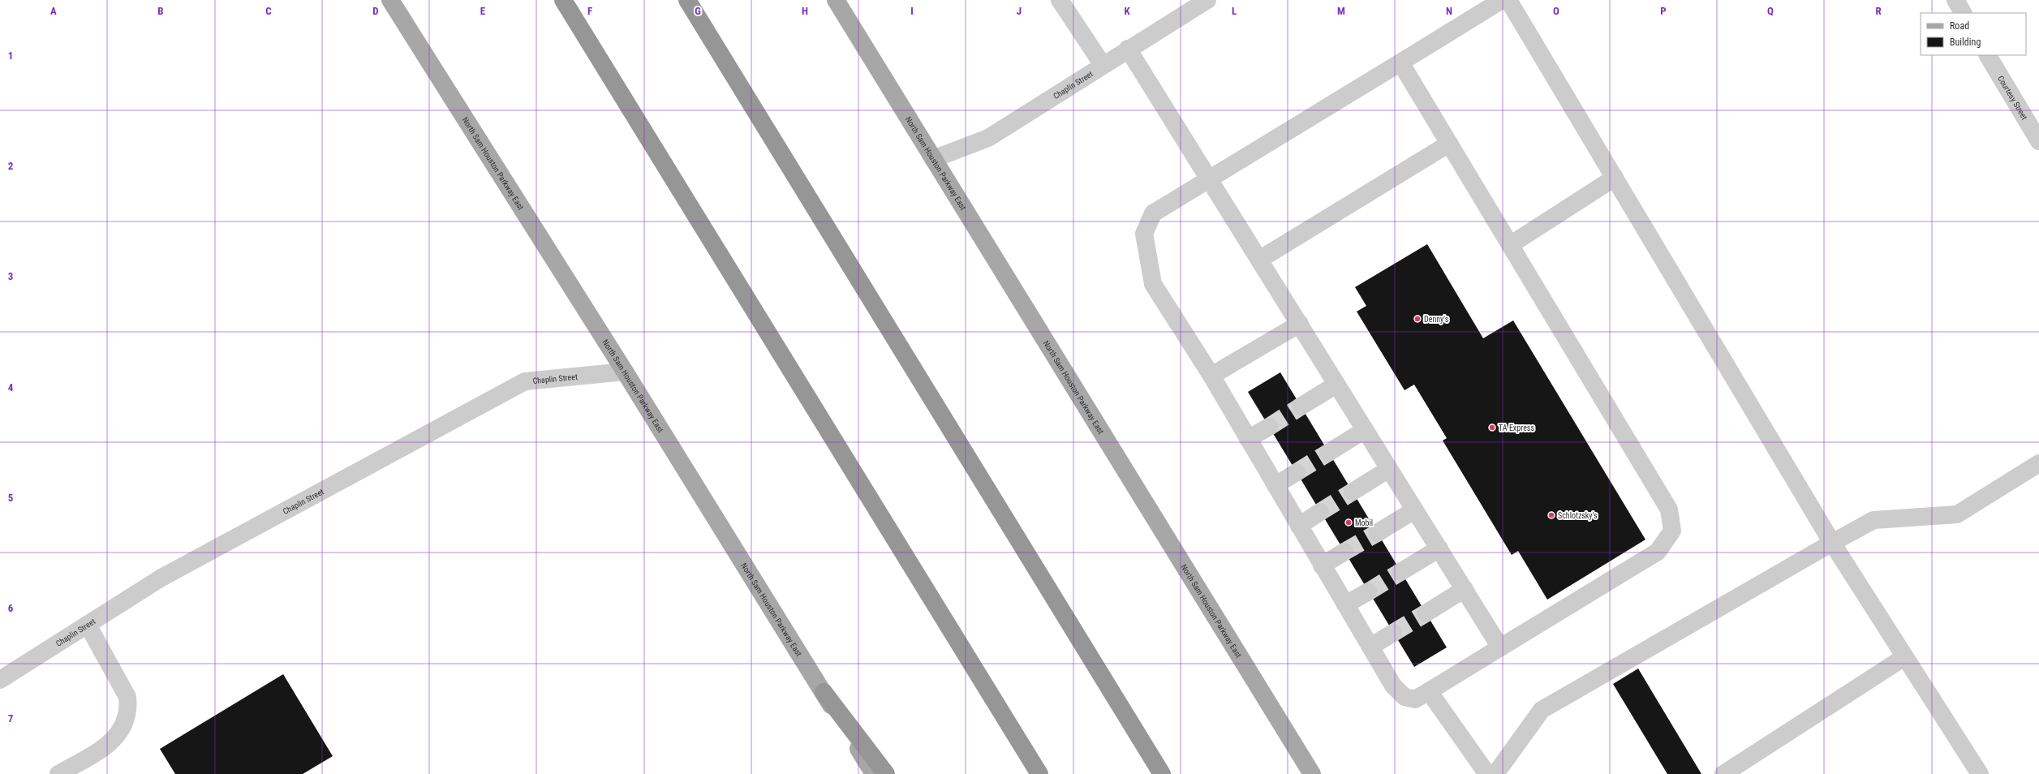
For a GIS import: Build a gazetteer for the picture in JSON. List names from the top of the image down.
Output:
{
  "streets": {
    "main road": ["North Sam Houston Parkway East"],
    "street": ["Chaplin Street", "Courtesy Street"]
  },
  "crossings": [
    ["Chaplin Street", "North Sam Houston Parkway East"]
  ],
  "places": [
    "Denny's",
    "TA Express",
    "Schlotzsky's",
    "Mobil"
  ],
  "legend": ["Road", "Building"],
  "grid": {
    "columns": [
      "A",
      "B",
      "C",
      "D",
      "E",
      "F",
      "G",
      "H",
      "I",
      "J",
      "K",
      "L",
      "M",
      "N",
      "O",
      "P",
      "Q",
      "R"
    ],
    "rows": [
      "1",
      "2",
      "3",
      "4",
      "5",
      "6",
      "7"
    ]
  }
}
